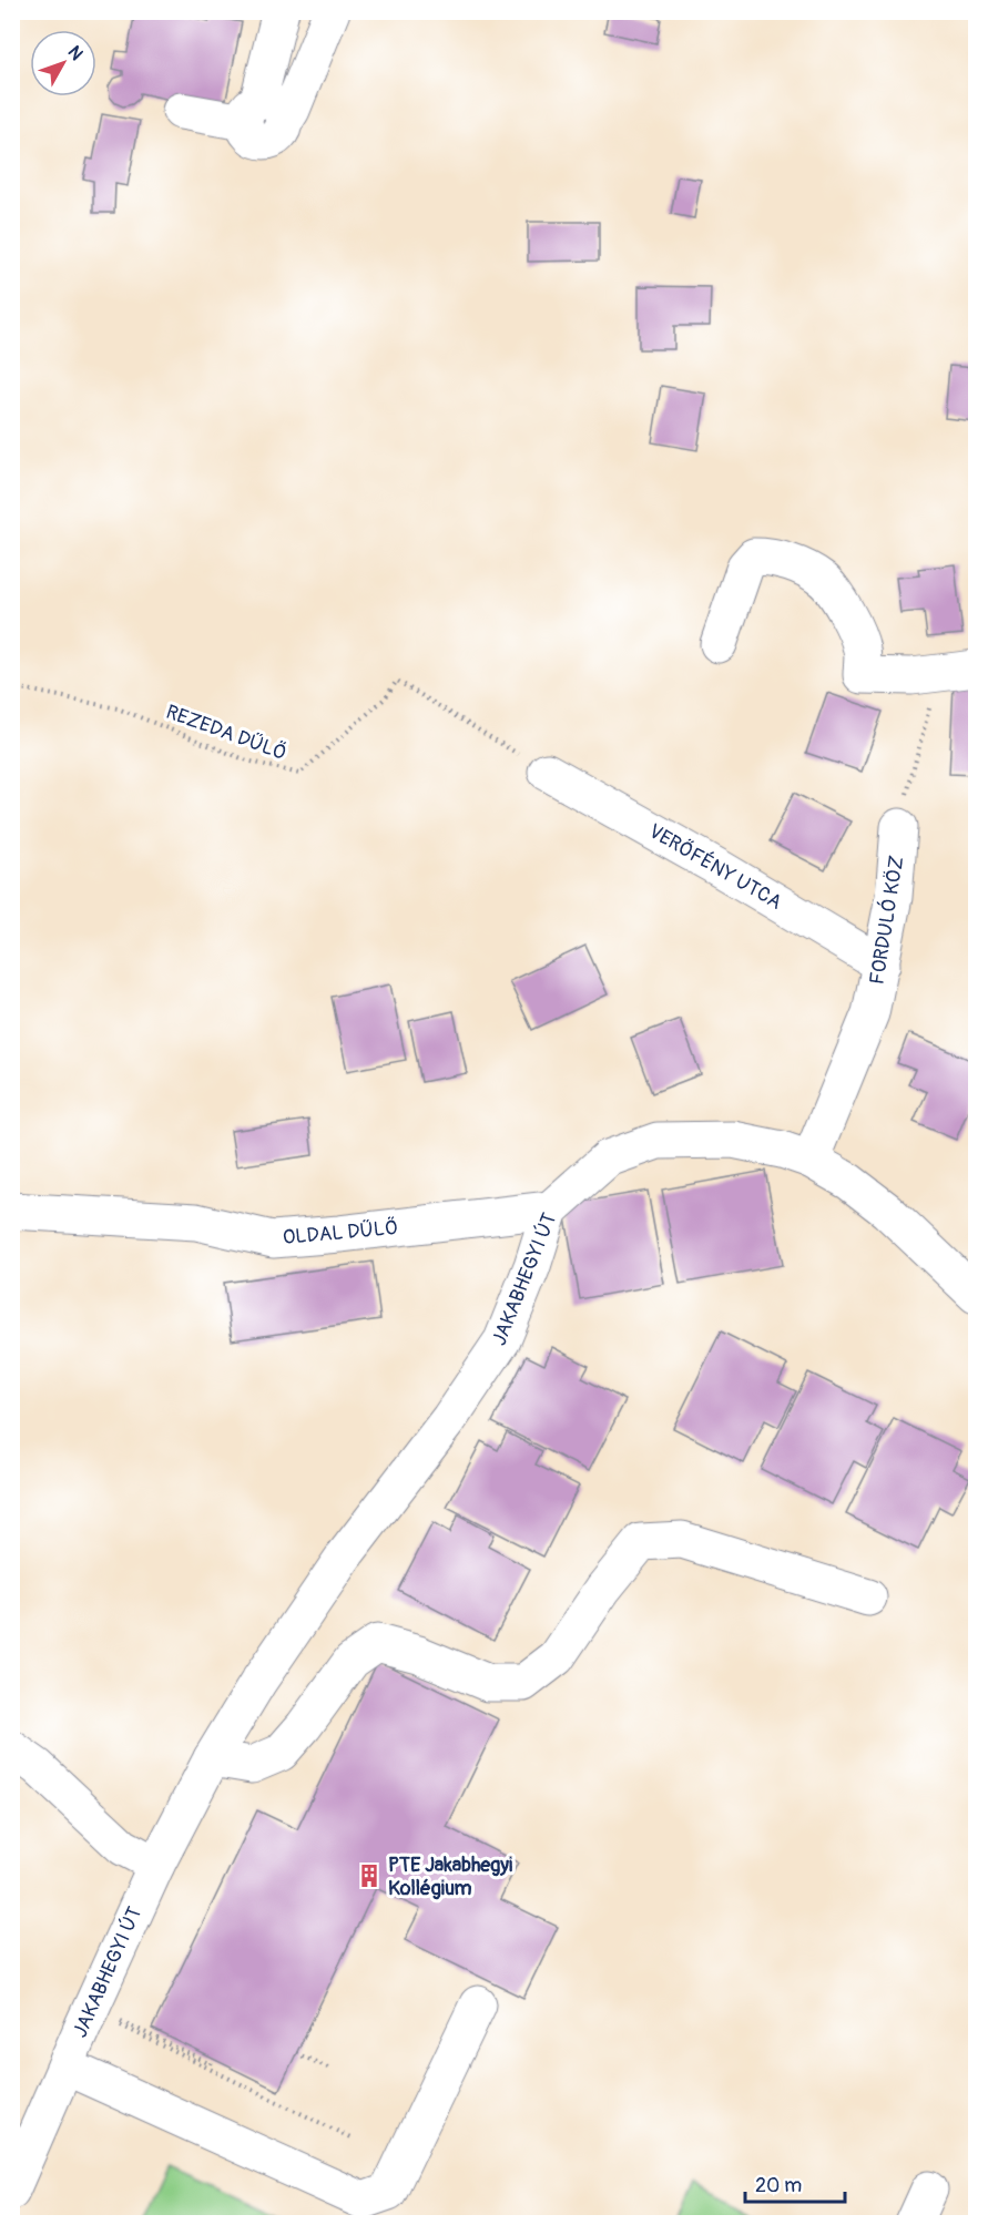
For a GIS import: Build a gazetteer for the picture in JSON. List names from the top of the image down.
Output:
{
  "streets": {
    "street": [
      "VERŐFÉNY UTCA",
      "FORDULÓ KÖZ",
      "OLDAL DŰLŐ",
      "JAKABHEGYI ÚT"
    ],
    "path": ["REZEDA DŰLŐ"]
  },
  "crossings": [
    ["REZEDA DŰLŐ", "VERŐFÉNY UTCA"],
    ["VERŐFÉNY UTCA", "FORDULÓ KÖZ"],
    ["FORDULÓ KÖZ", "JAKABHEGYI ÚT"],
    ["OLDAL DŰLŐ", "JAKABHEGYI ÚT"]
  ],
  "places": {
    "building": ["PTE Jakabhegyi Kollégium"]
  },
  "scale_bar": "20 m",
  "north": "top right"
}
